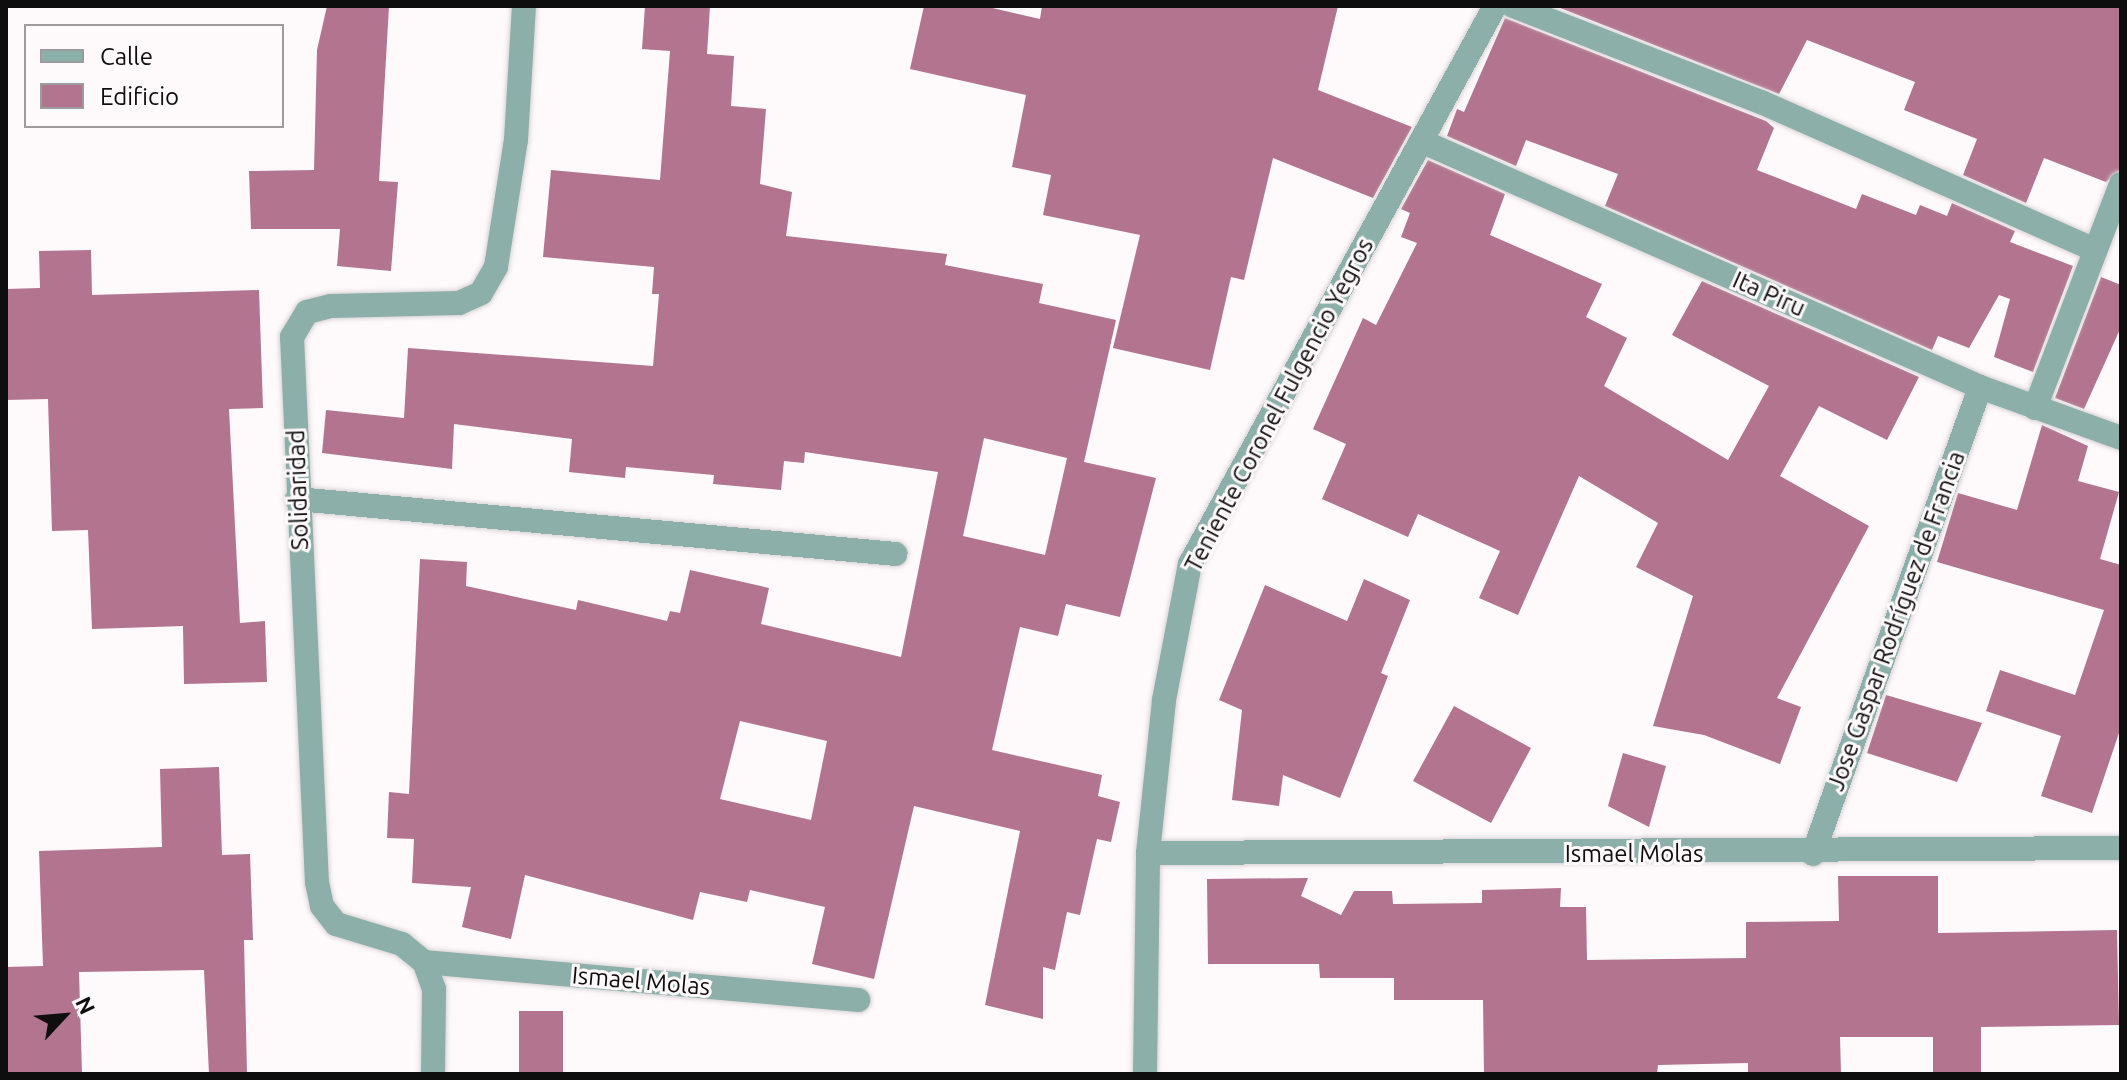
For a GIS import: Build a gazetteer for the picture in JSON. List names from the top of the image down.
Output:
{
  "streets": {
    "street": [
      "Ita Piru",
      "Teniente Coronel Fulgencio Yegros",
      "Solidaridad",
      "Jose Gaspar Rodríguez de Francia",
      "Ismael Molas"
    ]
  },
  "crossings": [
    ["Ita Piru", "Teniente Coronel Fulgencio Yegros"],
    ["Ita Piru", "Jose Gaspar Rodríguez de Francia"],
    ["Teniente Coronel Fulgencio Yegros", "Ismael Molas"],
    ["Solidaridad", "Ismael Molas"],
    ["Jose Gaspar Rodríguez de Francia", "Ismael Molas"]
  ],
  "legend": ["Calle", "Edificio"],
  "north": "top right"
}
